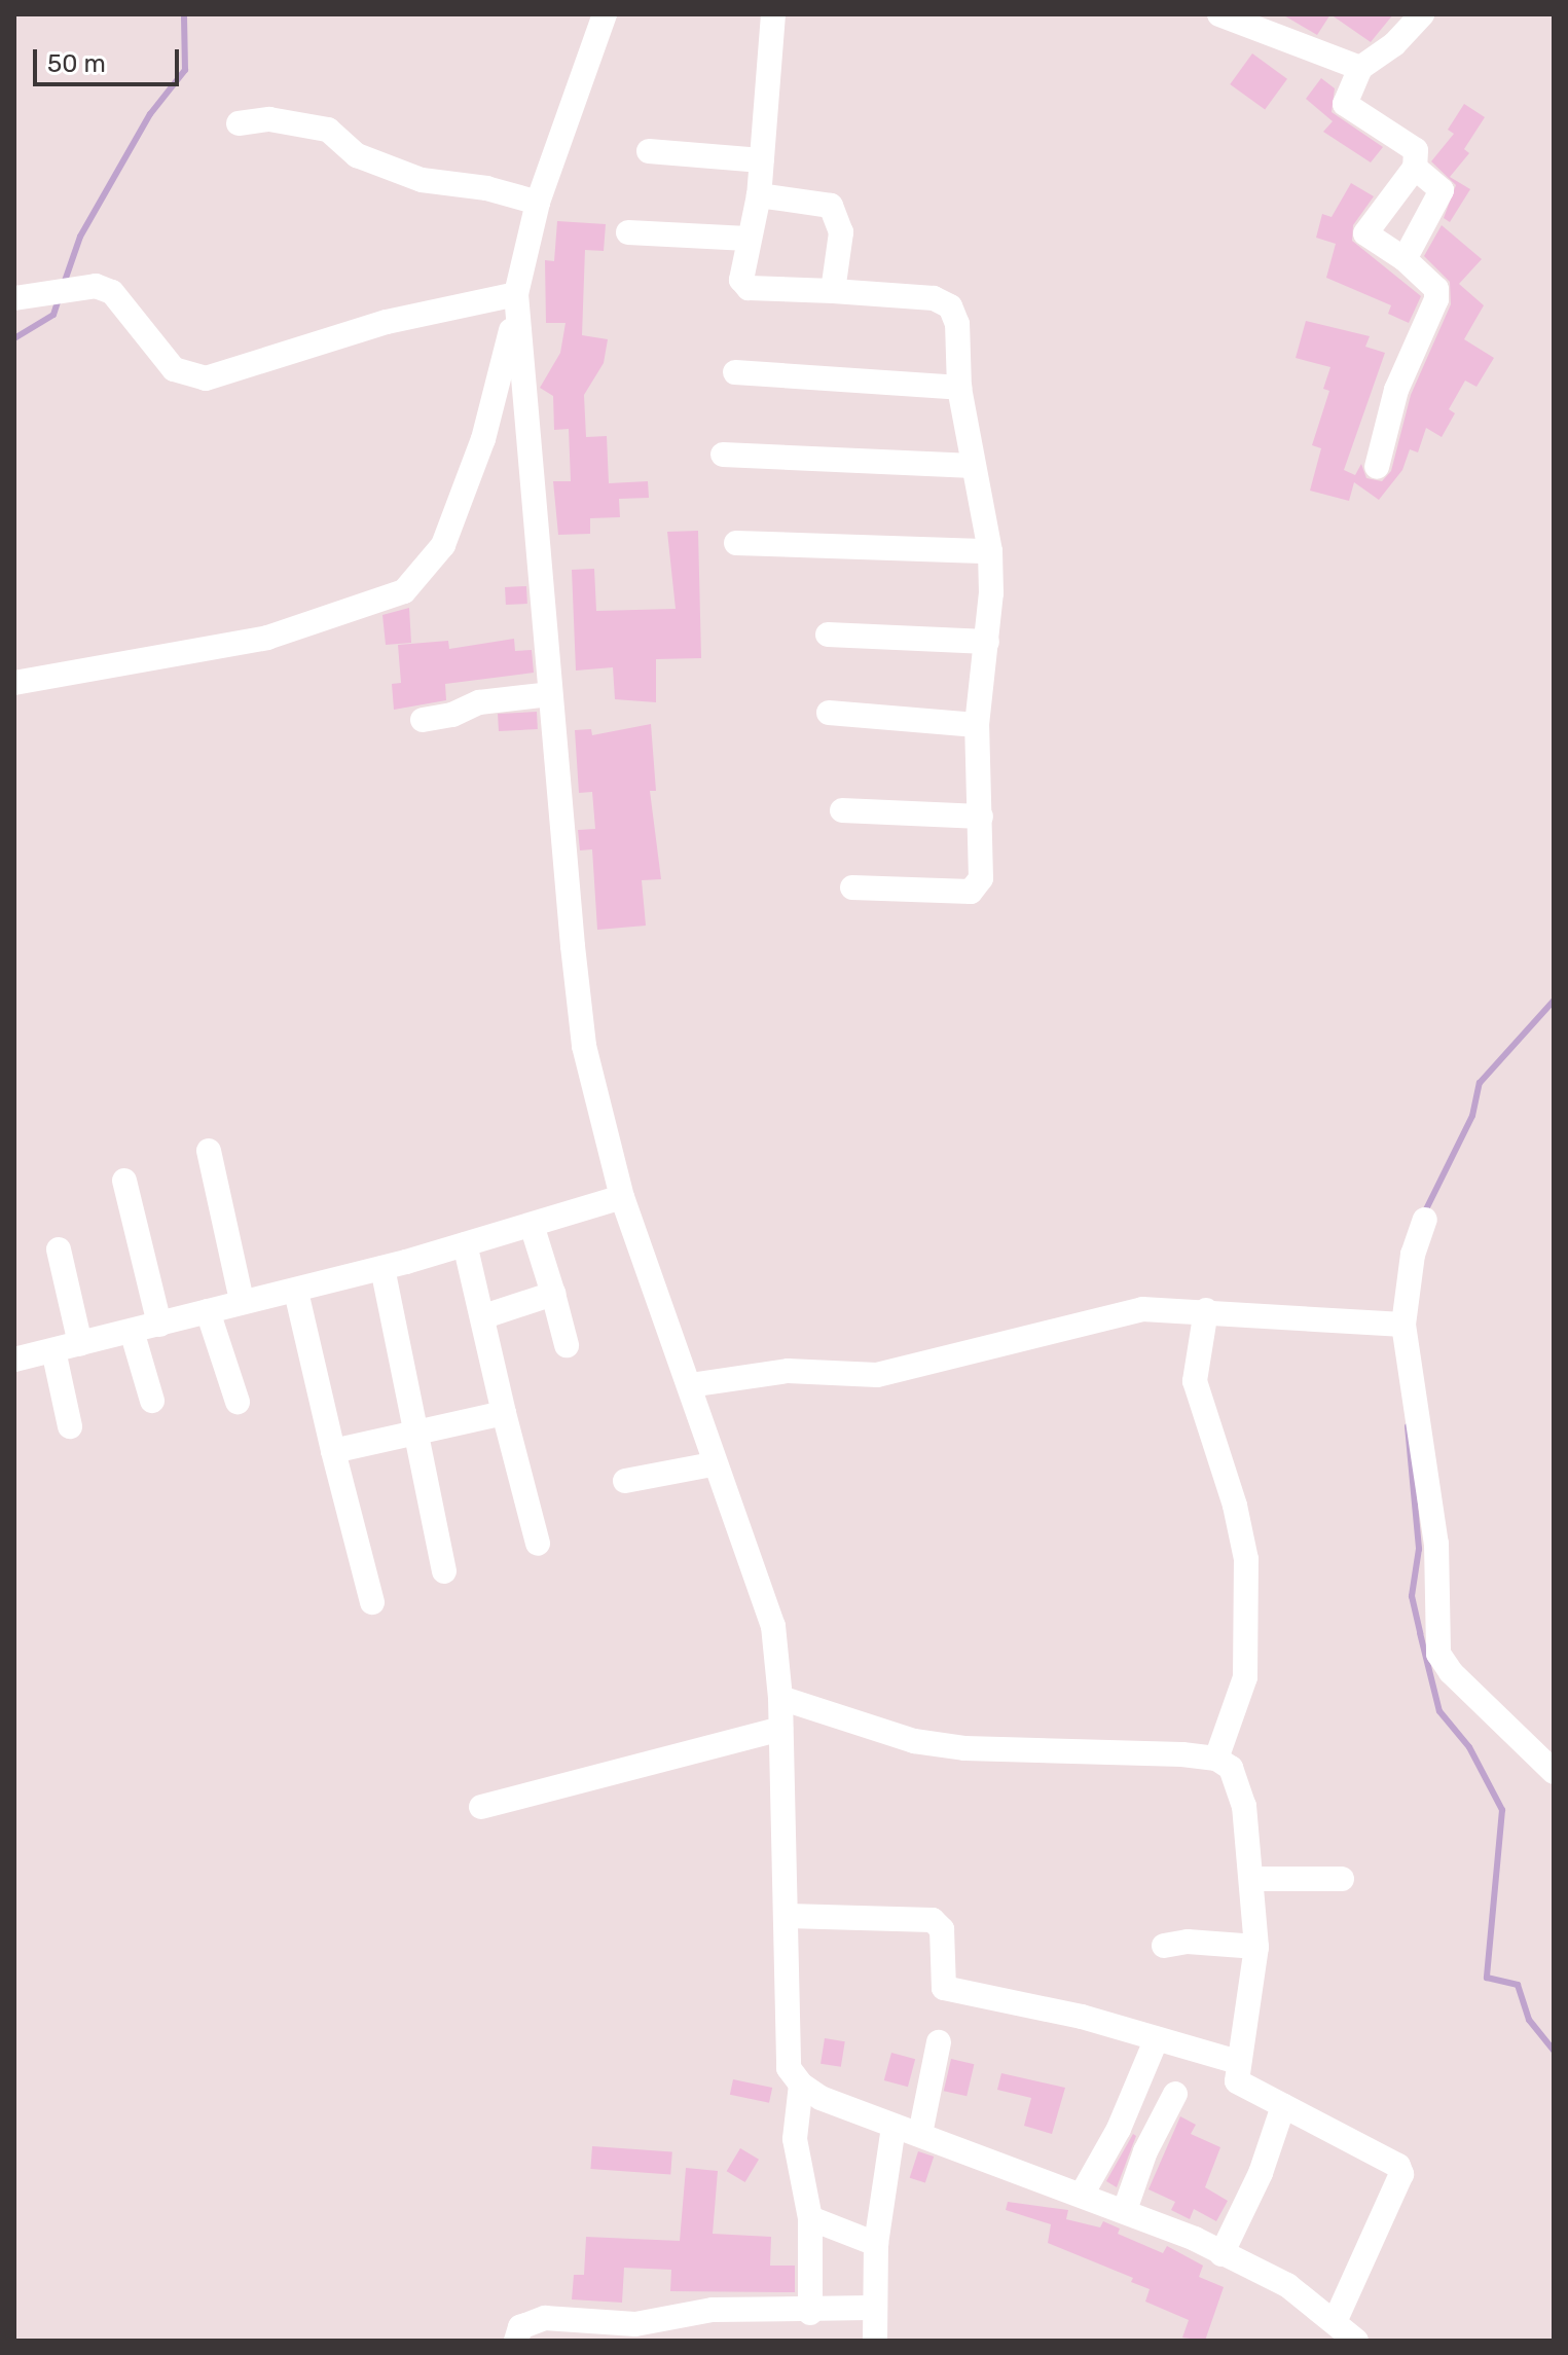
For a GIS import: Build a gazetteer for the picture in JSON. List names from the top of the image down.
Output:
{
  "scale_bar": "50 m"
}
